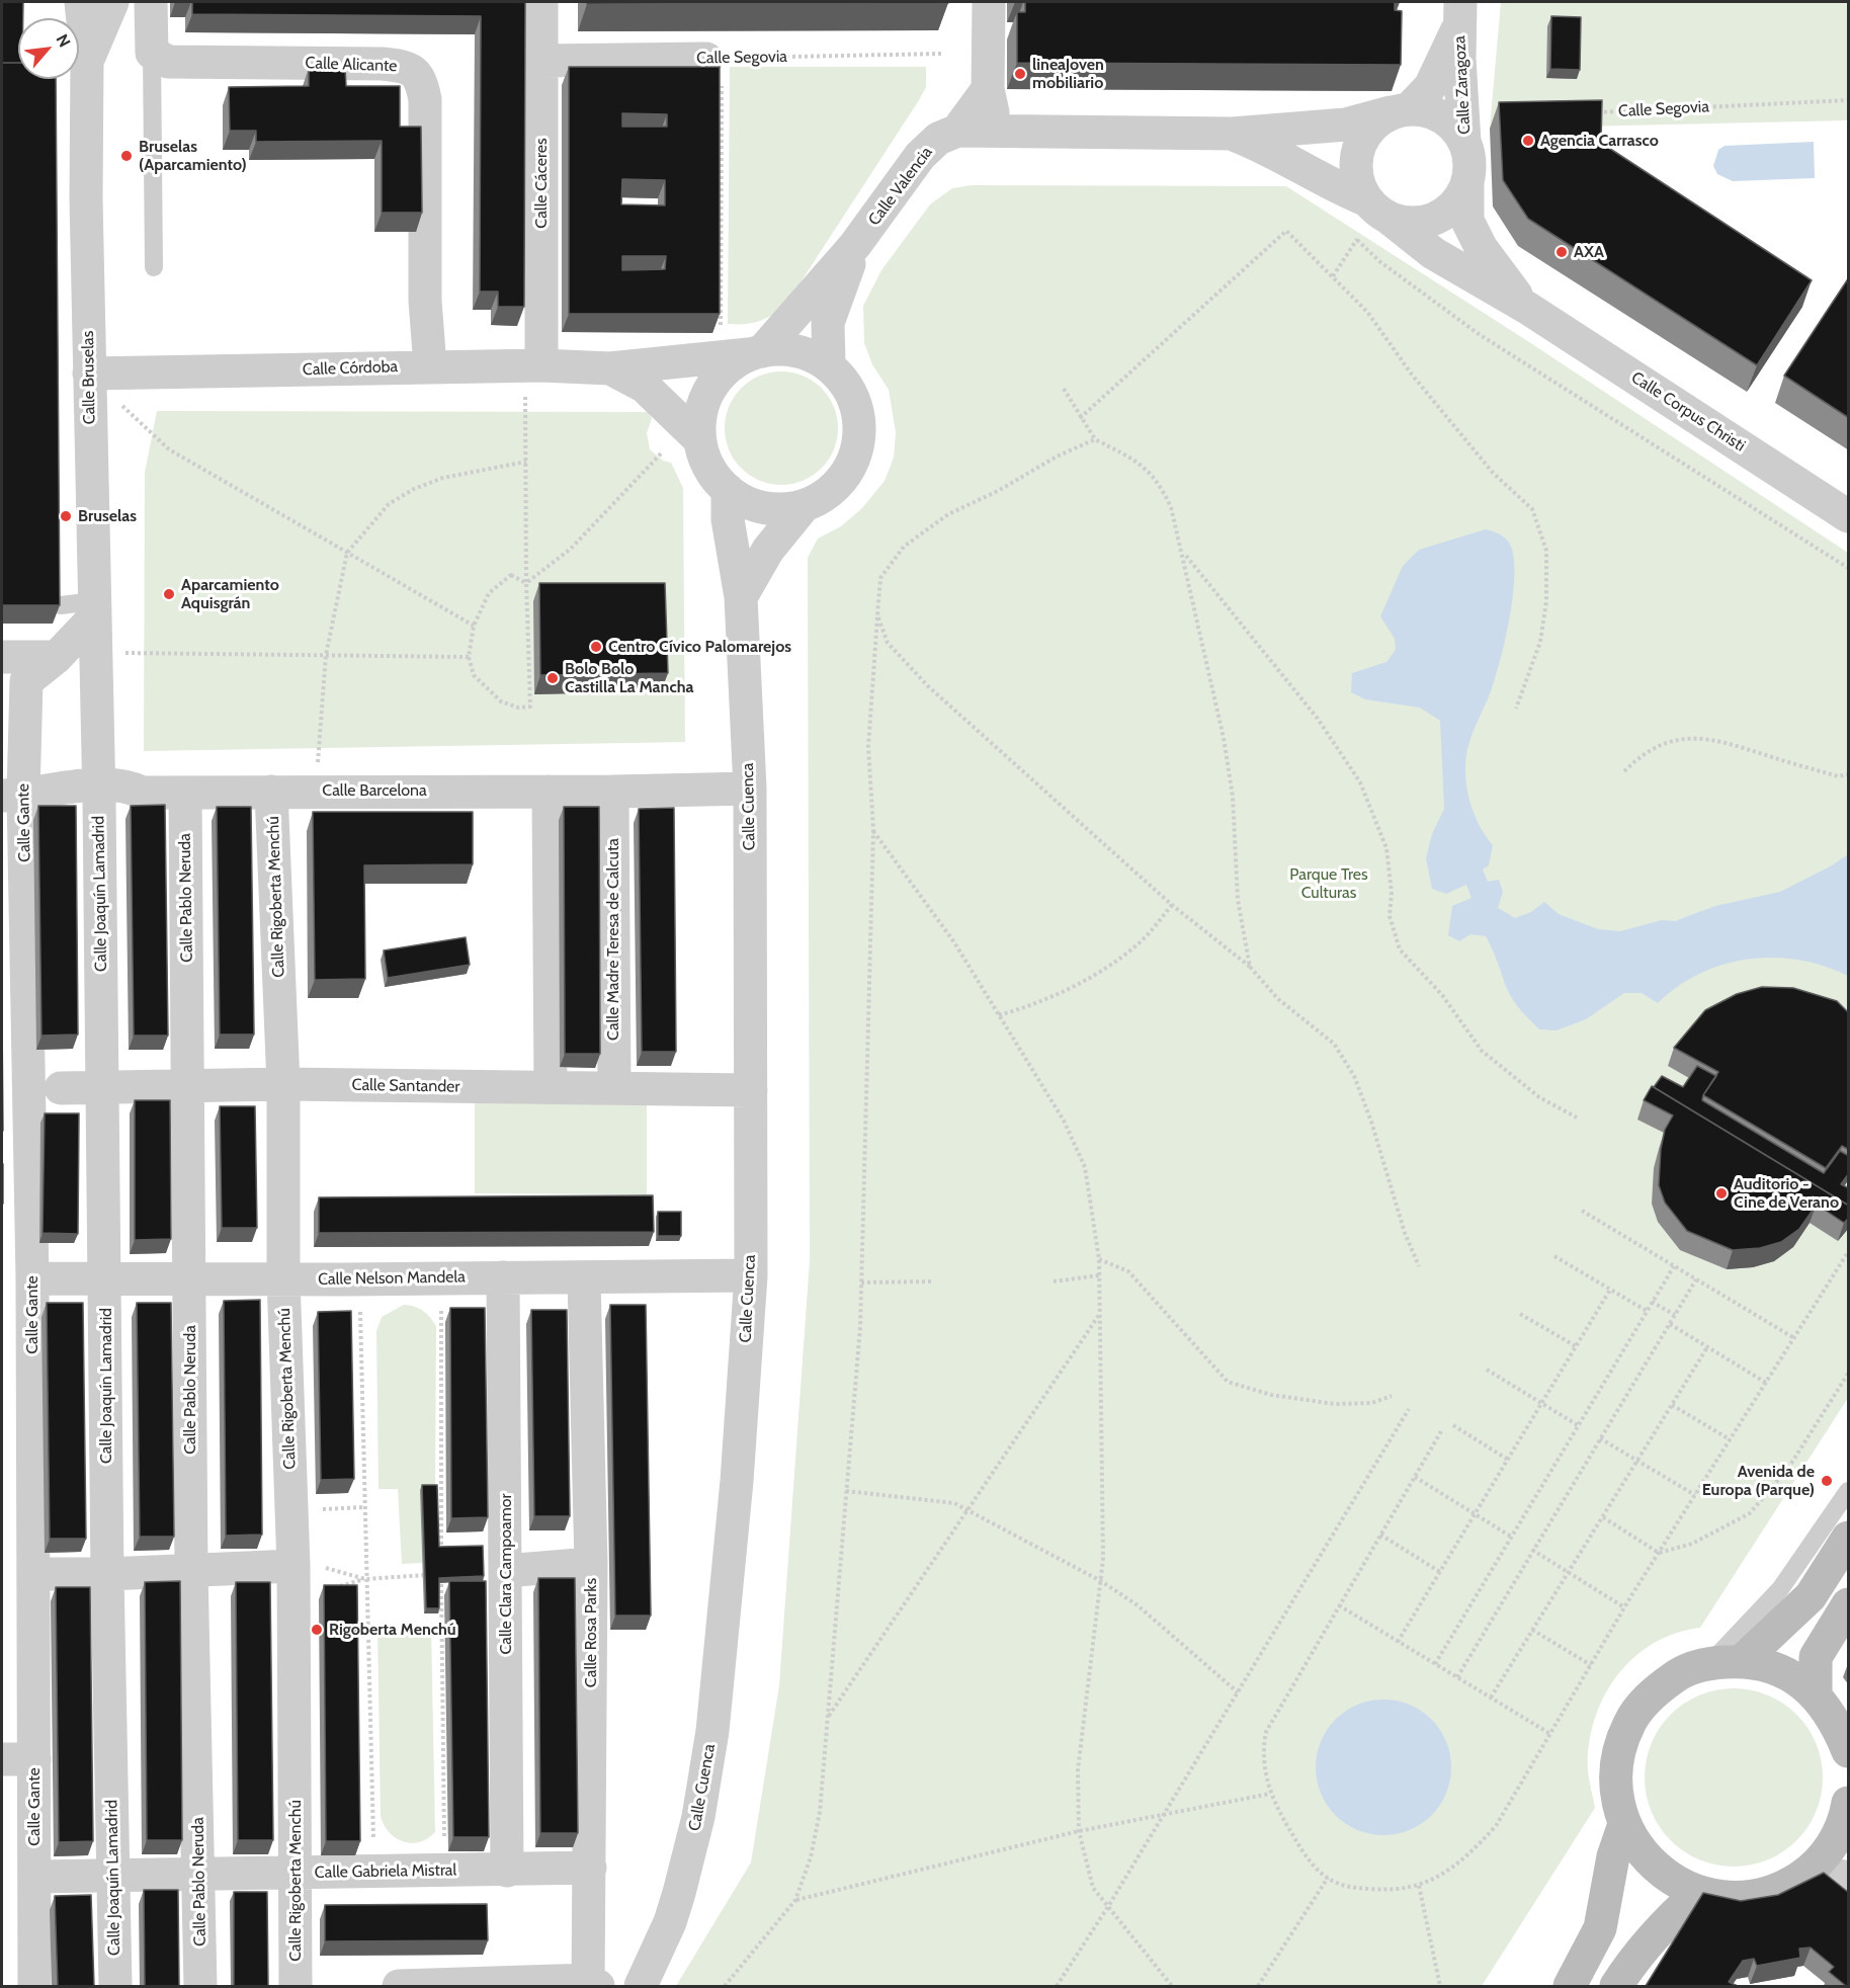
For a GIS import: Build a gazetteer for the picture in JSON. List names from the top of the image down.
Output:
{
  "streets": {
    "street": [
      "Calle Segovia",
      "Calle Alicante",
      "Calle Zaragoza",
      "Calle Cáceres",
      "Calle Valencia",
      "Calle Córdoba",
      "Calle Bruselas",
      "Calle Corpus Christi",
      "Calle Barcelona",
      "Calle Cuenca",
      "Calle Gante",
      "Calle Joaquín Lamadrid",
      "Calle Rigoberta Menchú",
      "Calle Pablo Neruda",
      "Calle Madre Teresa de Calcuta",
      "Calle Santander",
      "Calle Nelson Mandela",
      "Calle Clara Campoamor",
      "Calle Rosa Parks",
      "Calle Gabriela Mistral"
    ]
  },
  "crossings": [
    ["Calle Segovia", "Calle Cáceres"],
    ["Calle Alicante", "Calle Córdoba"],
    ["Calle Zaragoza", "Calle Corpus Christi"],
    ["Calle Cáceres", "Calle Córdoba"],
    ["Calle Valencia", "Calle Córdoba"],
    ["Calle Valencia", "Calle Cuenca"],
    ["Calle Córdoba", "Calle Bruselas"],
    ["Calle Córdoba", "Calle Cuenca"],
    ["Calle Bruselas", "Calle Barcelona"],
    ["Calle Bruselas", "Calle Joaquín Lamadrid"],
    ["Calle Barcelona", "Calle Cuenca"],
    ["Calle Barcelona", "Calle Gante"],
    ["Calle Barcelona", "Calle Joaquín Lamadrid"],
    ["Calle Barcelona", "Calle Rigoberta Menchú"],
    ["Calle Barcelona", "Calle Pablo Neruda"],
    ["Calle Barcelona", "Calle Madre Teresa de Calcuta"],
    ["Calle Cuenca", "Calle Santander"],
    ["Calle Cuenca", "Calle Nelson Mandela"],
    ["Calle Gante", "Calle Nelson Mandela"],
    ["Calle Gante", "Calle Gabriela Mistral"],
    ["Calle Joaquín Lamadrid", "Calle Santander"],
    ["Calle Joaquín Lamadrid", "Calle Nelson Mandela"],
    ["Calle Joaquín Lamadrid", "Calle Gabriela Mistral"],
    ["Calle Rigoberta Menchú", "Calle Santander"],
    ["Calle Rigoberta Menchú", "Calle Nelson Mandela"],
    ["Calle Rigoberta Menchú", "Calle Gabriela Mistral"],
    ["Calle Pablo Neruda", "Calle Santander"],
    ["Calle Pablo Neruda", "Calle Nelson Mandela"],
    ["Calle Pablo Neruda", "Calle Gabriela Mistral"],
    ["Calle Madre Teresa de Calcuta", "Calle Santander"],
    ["Calle Nelson Mandela", "Calle Clara Campoamor"],
    ["Calle Nelson Mandela", "Calle Rosa Parks"],
    ["Calle Clara Campoamor", "Calle Gabriela Mistral"],
    ["Calle Rosa Parks", "Calle Gabriela Mistral"]
  ],
  "parks": ["Parque Tres Culturas"],
  "places": [
    "lineaJoven mobiliario",
    "Agencia Carrasco",
    "Bruselas (Aparcamiento)",
    "AXA",
    "Bruselas",
    "Aparcamiento Aquisgrán",
    "Centro Cívico Palomarejos",
    "Bolo Bolo Castilla La Mancha",
    "Auditorio - Cine de Verano",
    "Avenida de Europa (Parque)",
    "Rigoberta Menchú"
  ],
  "north": "top right"
}
